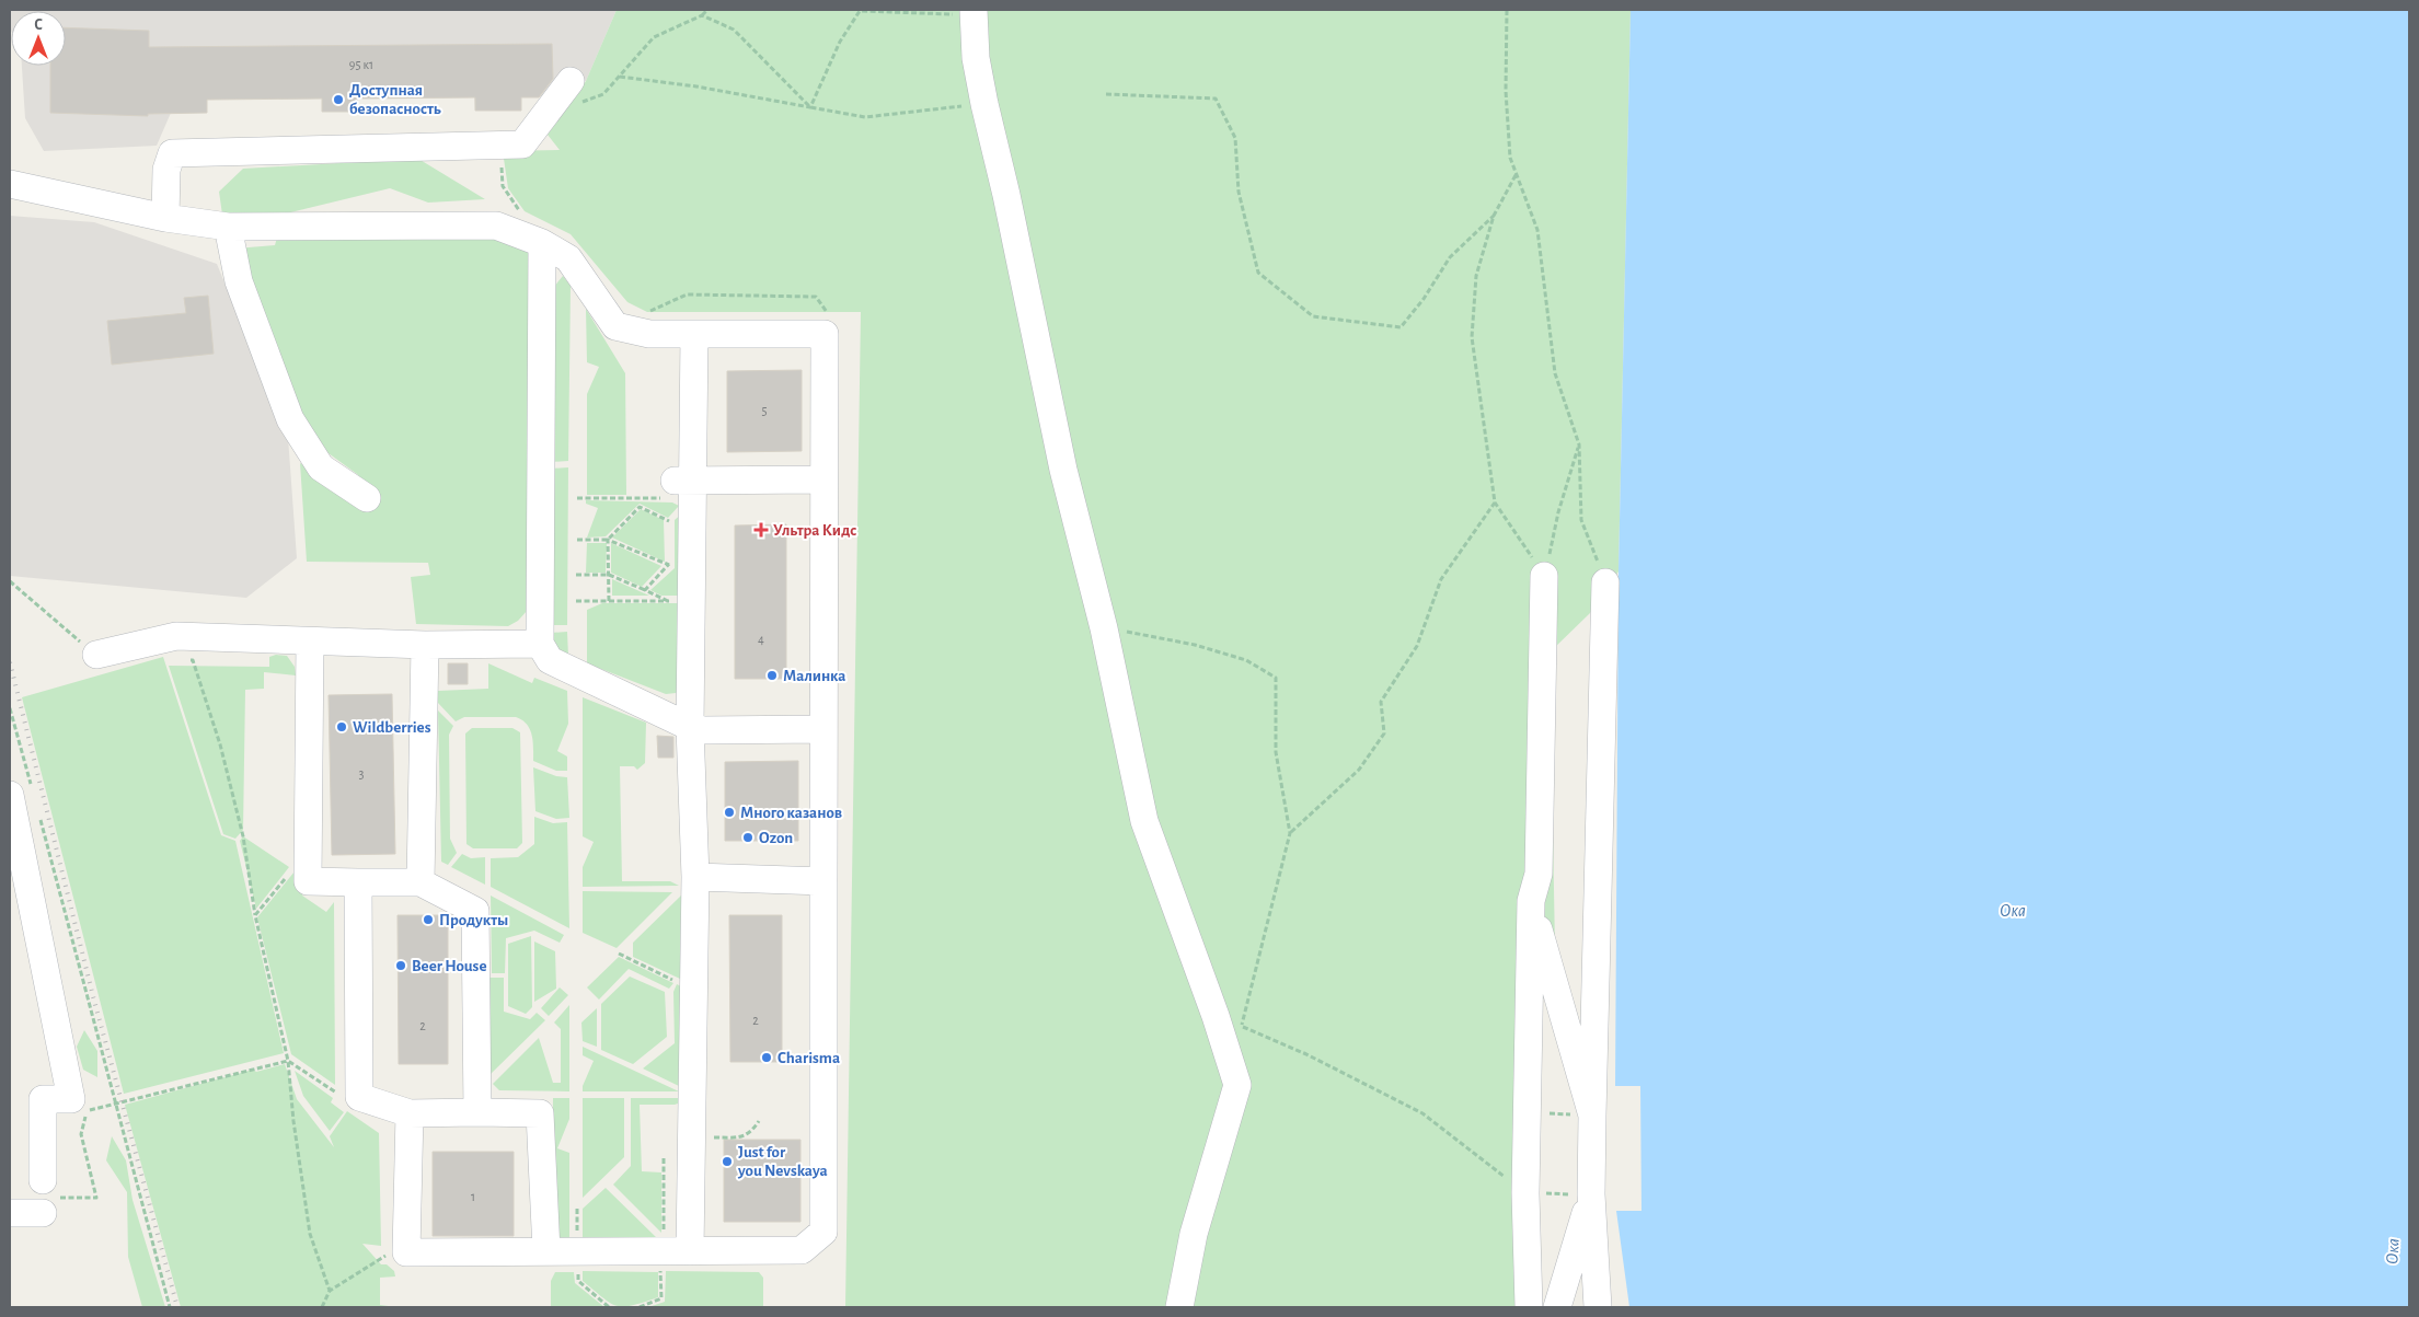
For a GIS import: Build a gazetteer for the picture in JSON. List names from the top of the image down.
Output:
{
  "water": ["Ока"],
  "places": {
    "other": [
      "Доступная безопасность",
      "Малинка",
      "Wildberries",
      "Много казанов",
      "Ozon",
      "Продукты",
      "Beer House",
      "Charisma",
      "Just for you Nevskaya"
    ],
    "health": ["Ультра Кидс"]
  },
  "house_numbers": [
    "95 к1",
    "5",
    "4",
    "3",
    "2",
    "2",
    "1"
  ],
  "north": "top"
}
